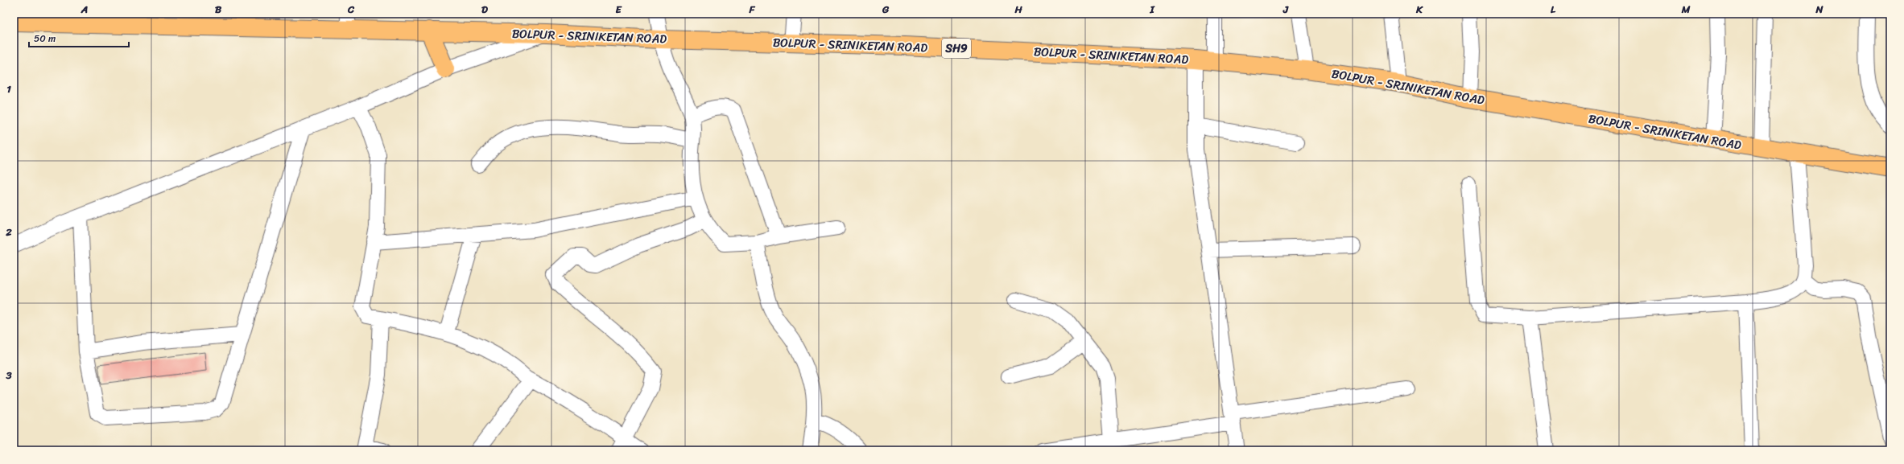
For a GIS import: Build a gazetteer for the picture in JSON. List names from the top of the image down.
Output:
{
  "streets": {
    "main road": ["BOLPUR - SRINIKETAN ROAD", "SH9"]
  },
  "scale_bar": "50 m",
  "grid": {
    "columns": [
      "A",
      "B",
      "C",
      "D",
      "E",
      "F",
      "G",
      "H",
      "I",
      "J",
      "K",
      "L",
      "M",
      "N"
    ],
    "rows": ["1", "2", "3"]
  }
}
